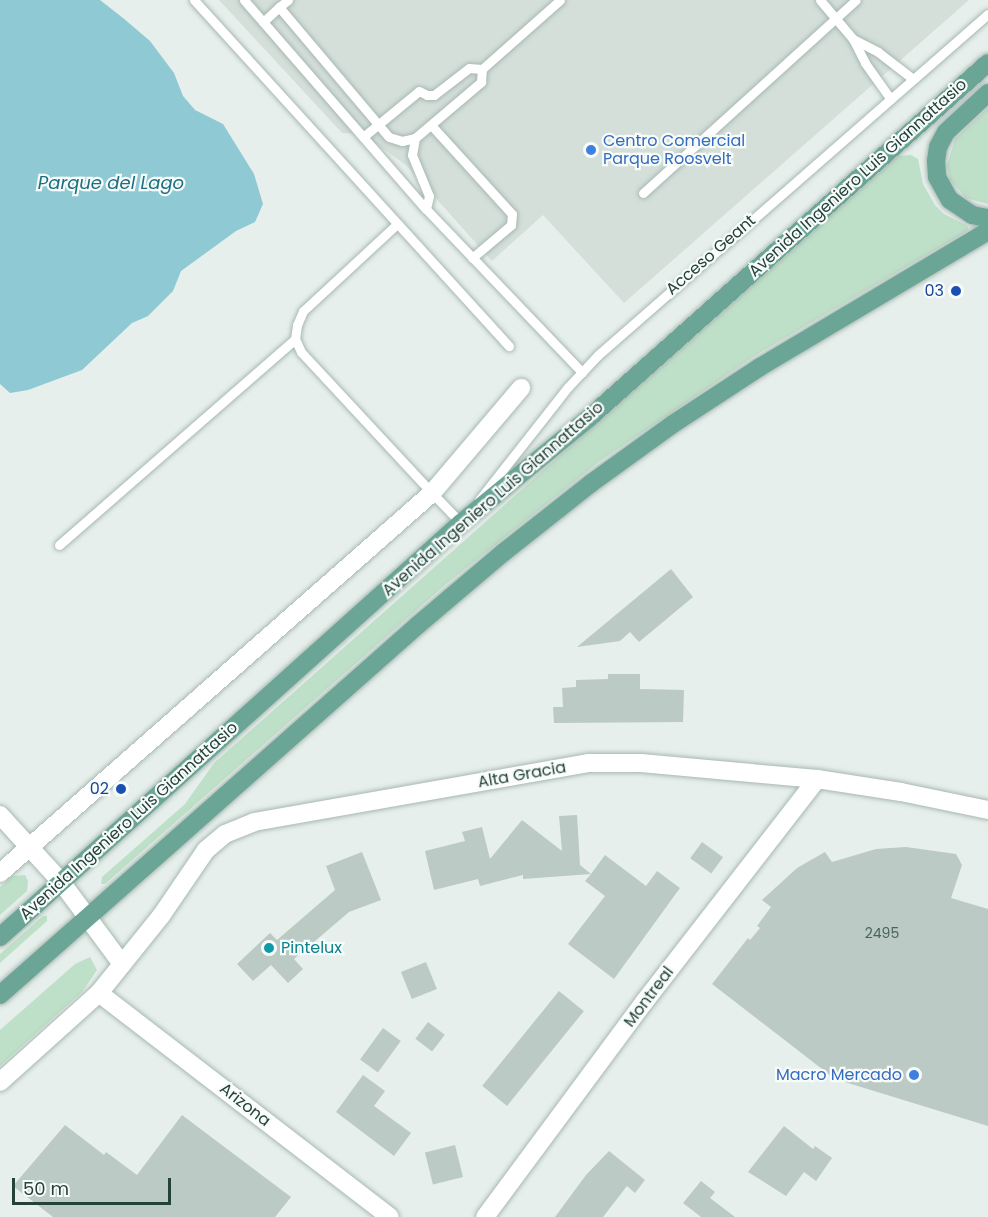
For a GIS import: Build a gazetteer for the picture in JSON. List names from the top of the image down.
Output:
{
  "streets": {
    "main road": ["Avenida Ingeniero Luis Giannattasio"],
    "street": ["Alta Gracia", "Montreal", "Arizona"],
    "lane": ["Acceso Geant"]
  },
  "crossings": [
    ["Avenida Ingeniero Luis Giannattasio", "Acceso Geant"],
    ["Alta Gracia", "Montreal"]
  ],
  "water": ["Parque del Lago"],
  "places": [
    "Centro Comercial Parque Roosvelt",
    "03",
    "02",
    "Pintelux",
    "Macro Mercado"
  ],
  "house_numbers": ["2495"],
  "scale_bar": "50 m"
}
